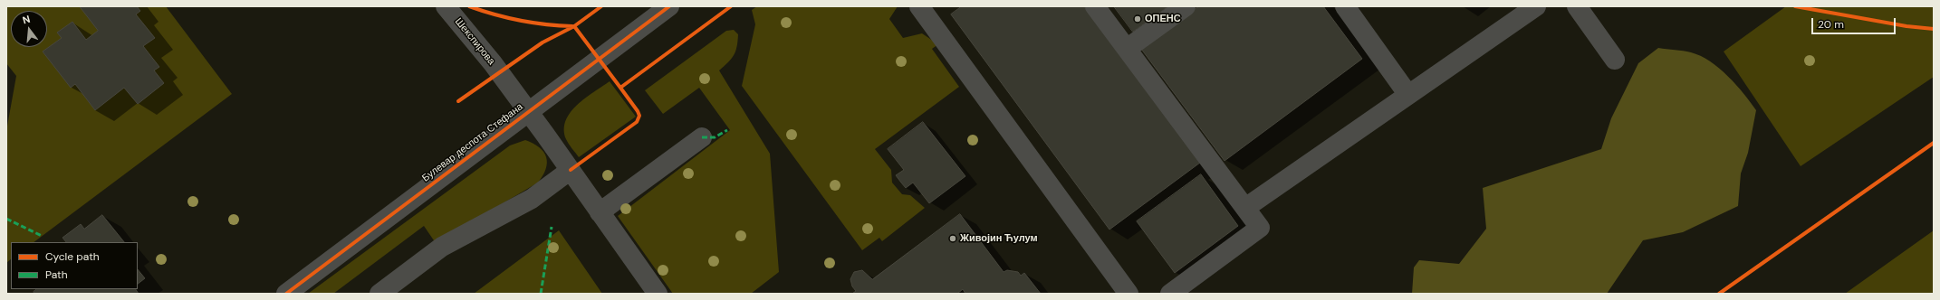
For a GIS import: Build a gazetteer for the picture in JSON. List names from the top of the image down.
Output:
{
  "streets": {
    "street": ["Шекспирова", "Булевар деспота Стефана"]
  },
  "crossings": [
    ["Шекспирова", "Булевар деспота Стефана"]
  ],
  "places": ["ОПЕНС", "Живојин Ћулум"],
  "legend": ["Cycle path", "Path"],
  "scale_bar": "20 m",
  "north": "top"
}
